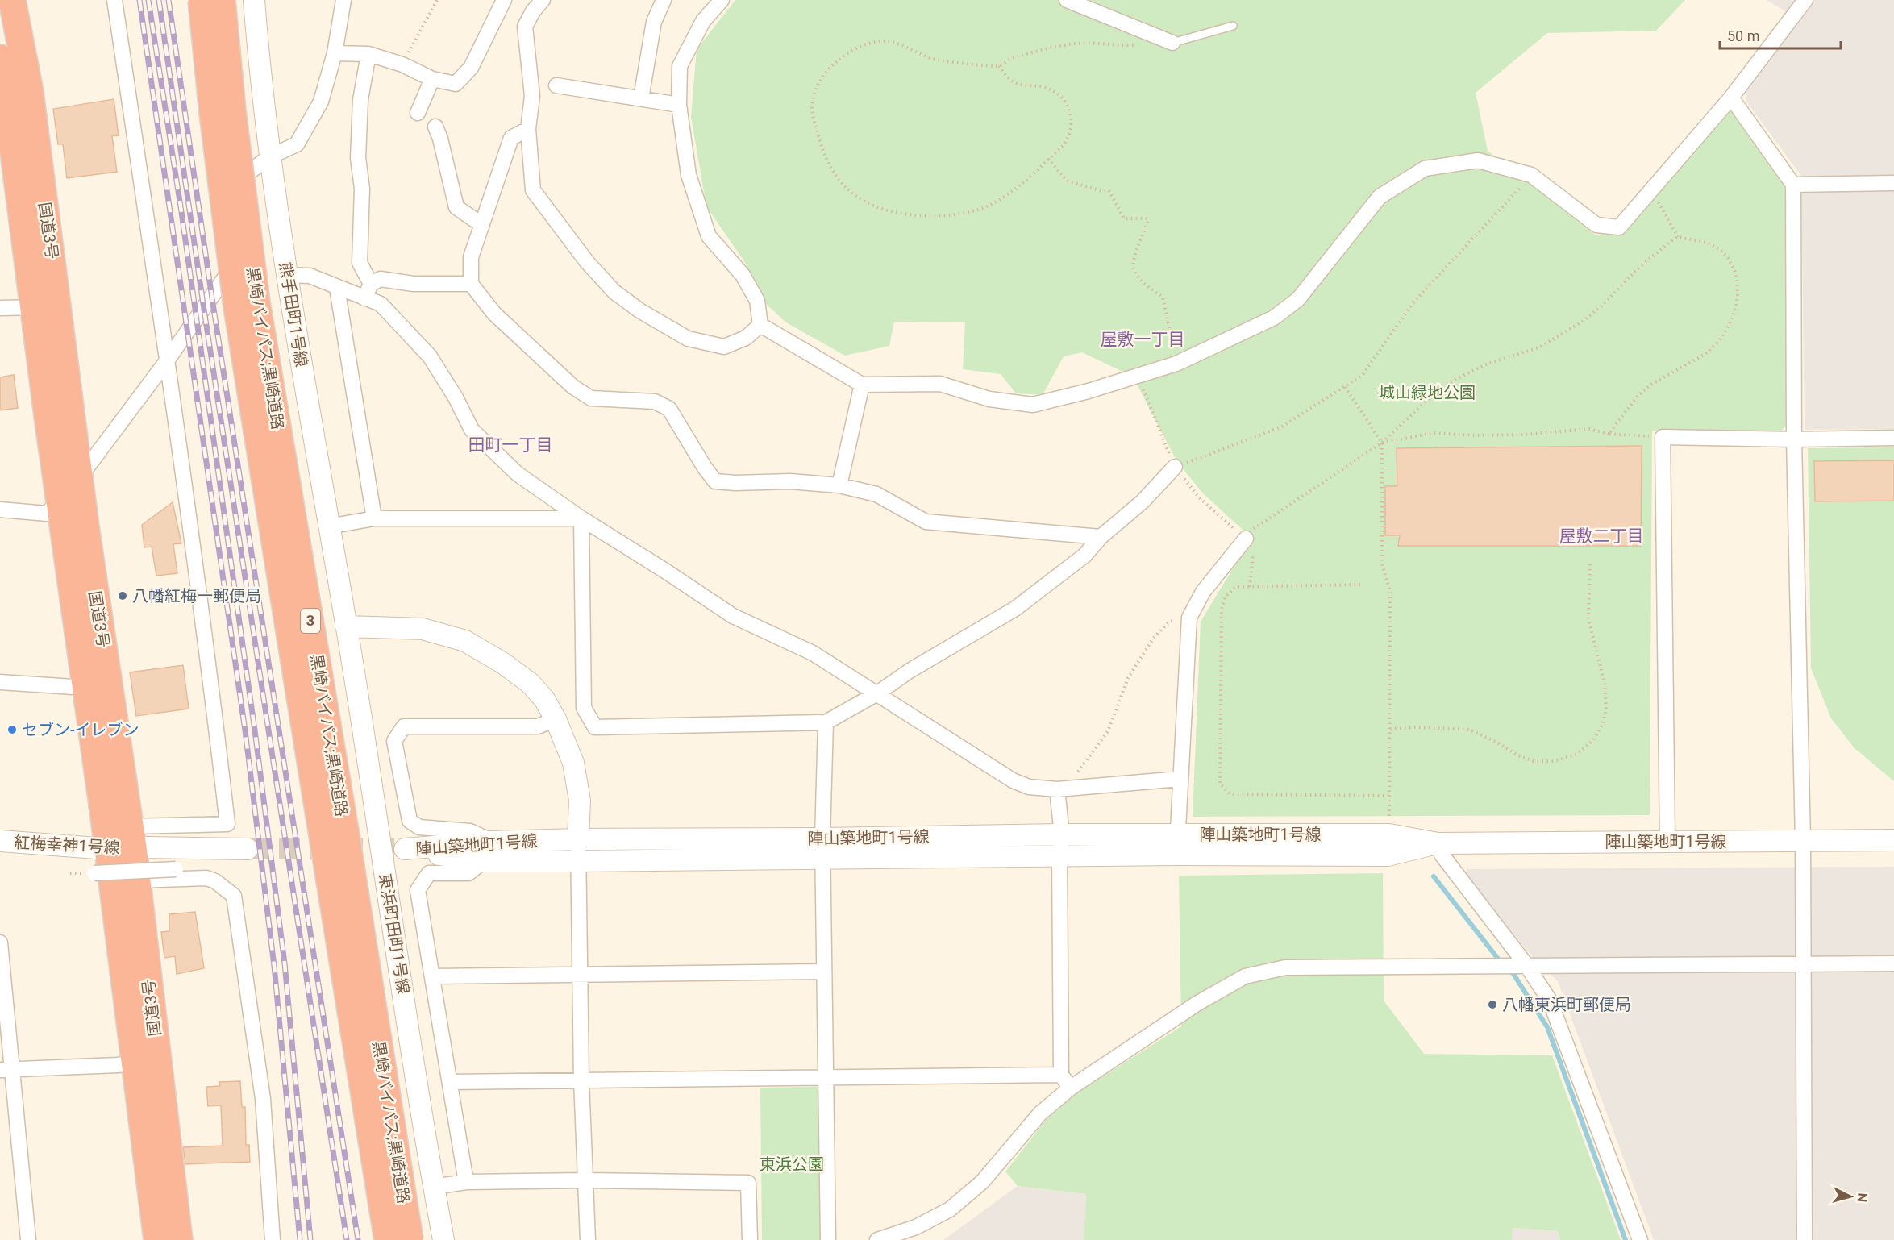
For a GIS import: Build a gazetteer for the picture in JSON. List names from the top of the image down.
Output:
{
  "streets": {
    "highway": ["国道3号", "黒崎バイパス;黒崎道路", "3"],
    "street": [
      "熊手田町1号線",
      "陣山築地町1号線",
      "紅梅幸神1号線",
      "東浜町田町1号線"
    ]
  },
  "crossings": [
    ["国道3号", "紅梅幸神1号線"],
    ["熊手田町1号線", "東浜町田町1号線"]
  ],
  "districts": ["屋敷一丁目", "田町一丁目", "屋敷二丁目"],
  "parks": ["城山緑地公園", "東浜公園"],
  "places": ["八幡紅梅一郵便局", "セブン-イレブン", "八幡東浜町郵便局"],
  "scale_bar": "50 m",
  "north": "right"
}
